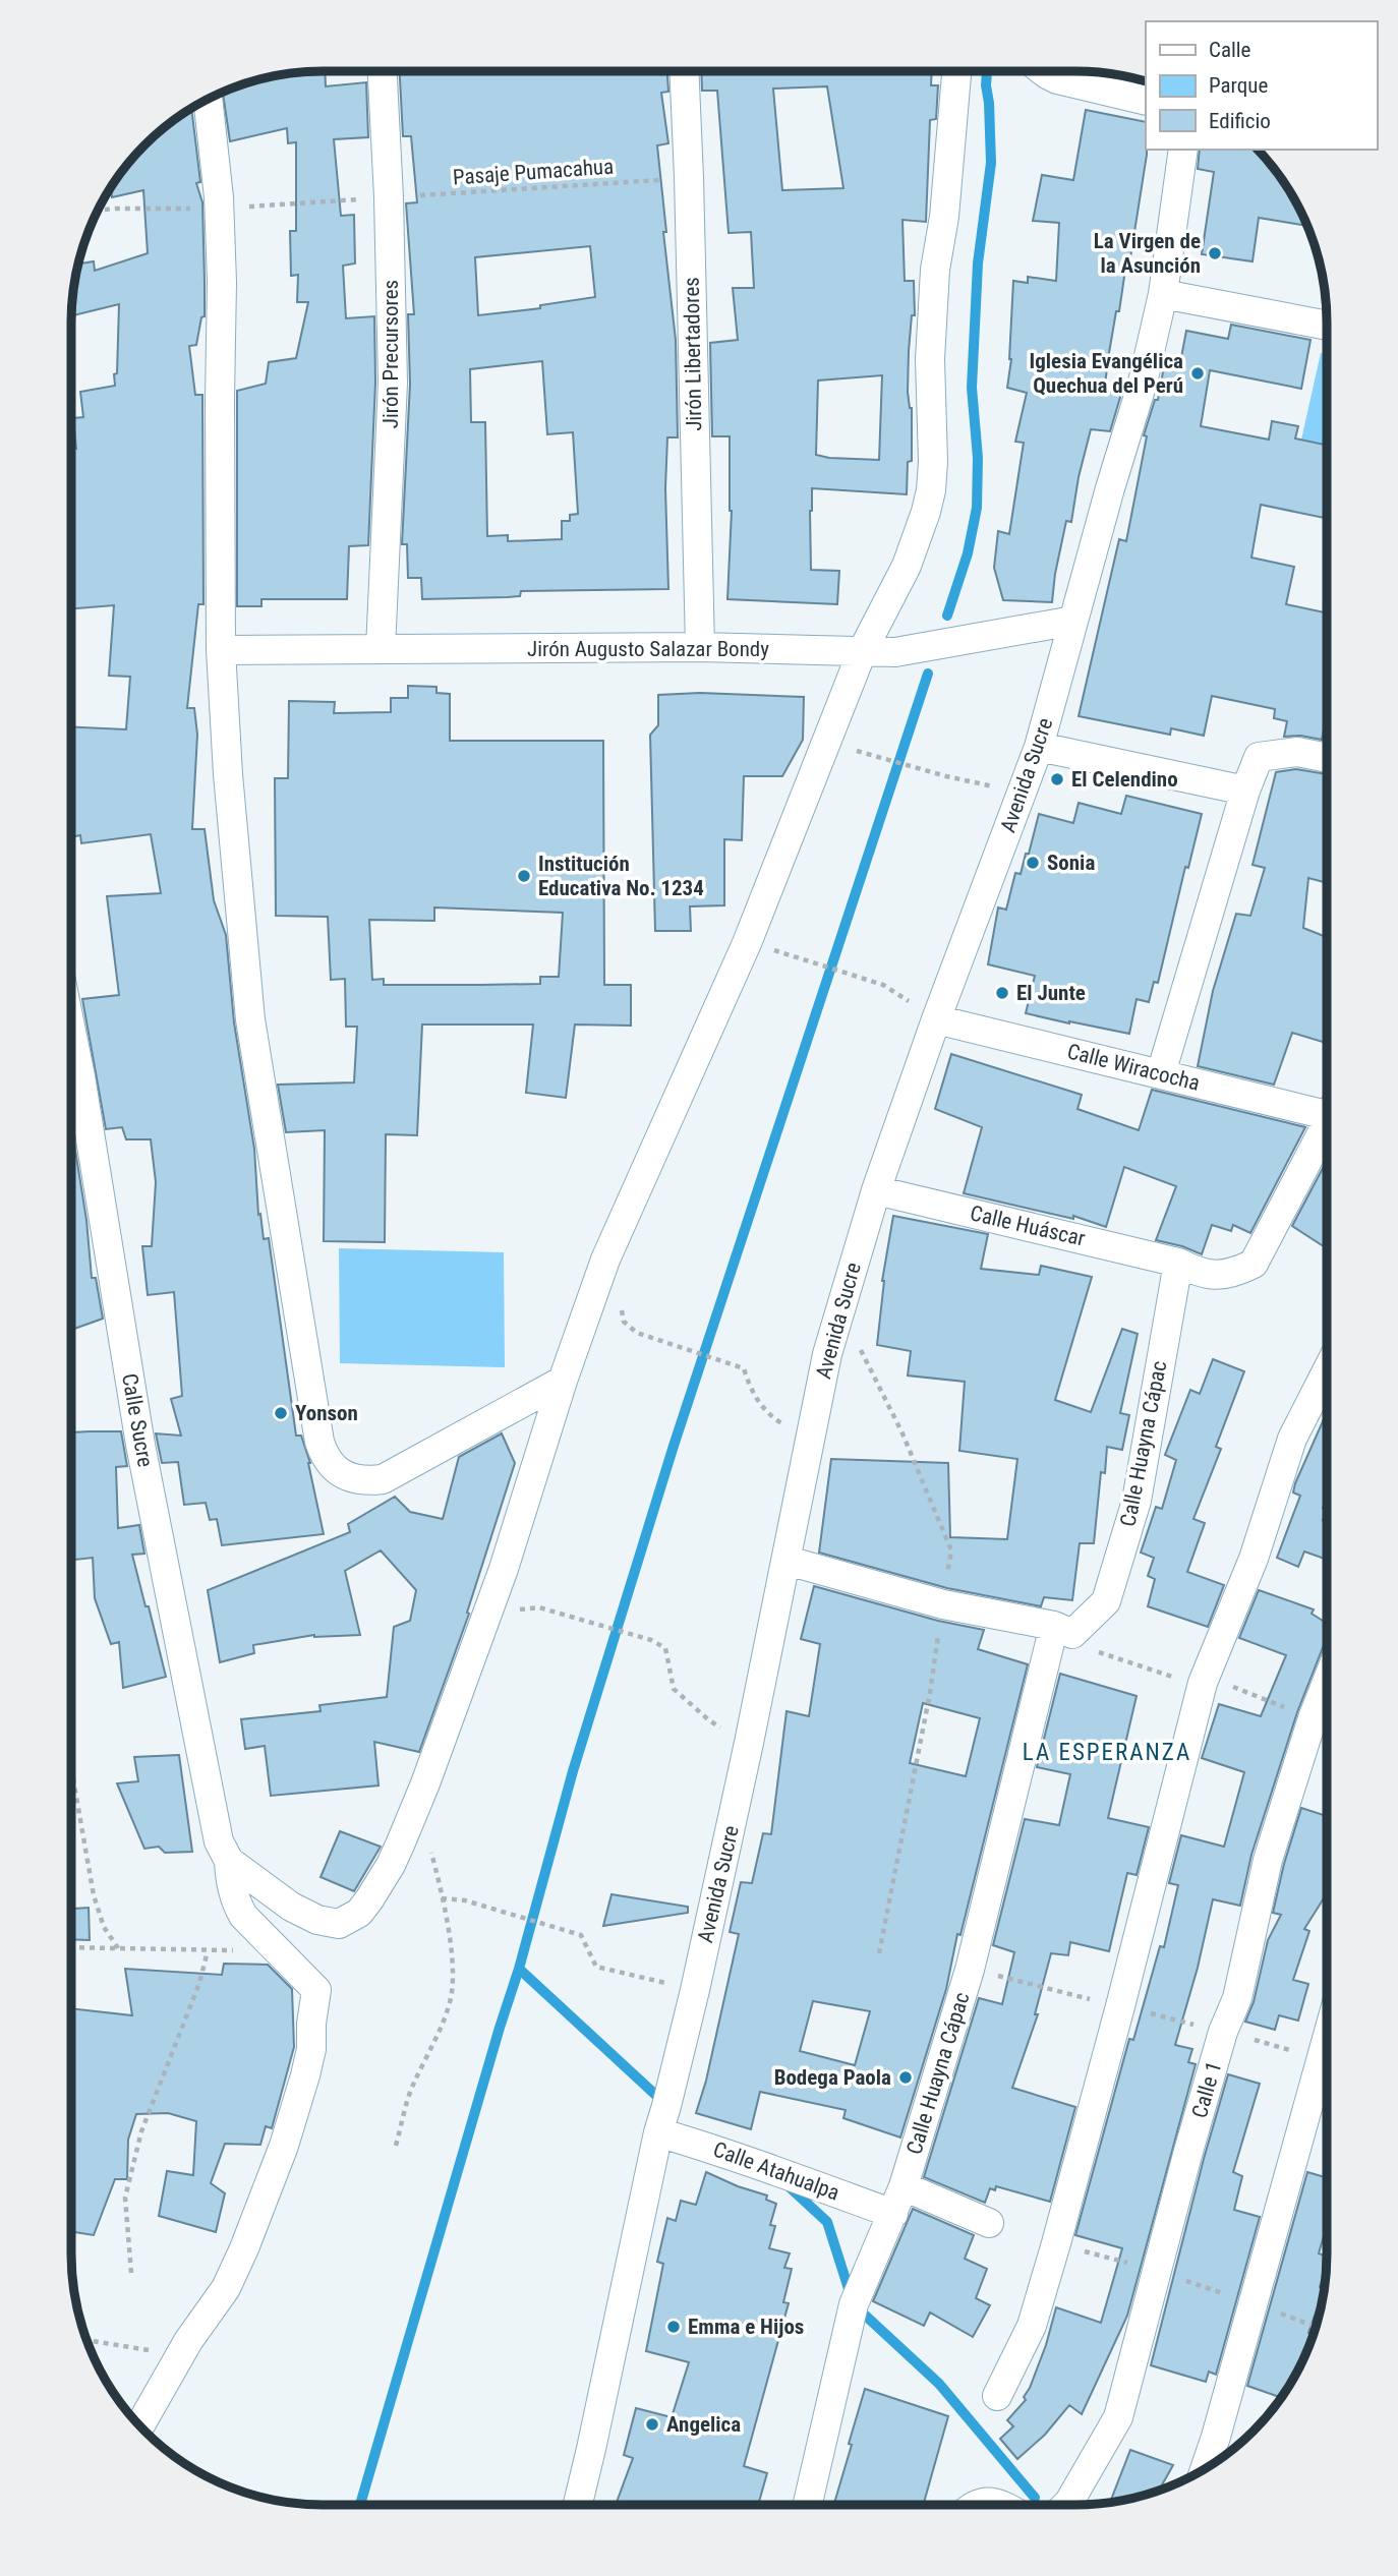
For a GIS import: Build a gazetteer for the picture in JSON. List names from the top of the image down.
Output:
{
  "streets": {
    "street": [
      "Jirón Precursores",
      "Jirón Libertadores",
      "Jirón Augusto Salazar Bondy",
      "Avenida Sucre",
      "Calle Wiracocha",
      "Calle Huáscar",
      "Calle Sucre",
      "Calle Huayna Cápac",
      "Calle 1",
      "Calle Atahualpa"
    ],
    "path": ["Pasaje Pumacahua"]
  },
  "crossings": [
    ["Jirón Precursores", "Jirón Augusto Salazar Bondy"],
    ["Jirón Libertadores", "Jirón Augusto Salazar Bondy"],
    ["Jirón Augusto Salazar Bondy", "Avenida Sucre"],
    ["Avenida Sucre", "Calle Wiracocha"],
    ["Avenida Sucre", "Calle Huáscar"],
    ["Avenida Sucre", "Calle Huayna Cápac"],
    ["Avenida Sucre", "Calle Atahualpa"],
    ["Calle Huáscar", "Calle Huayna Cápac"],
    ["Calle Huayna Cápac", "Calle Atahualpa"]
  ],
  "districts": ["LA ESPERANZA"],
  "places": [
    "La Virgen de la Asunción",
    "Iglesia Evangélica Quechua del Perú",
    "El Celendino",
    "Sonia",
    "Institución Educativa No. 1234",
    "El Junte",
    "Yonson",
    "Bodega Paola",
    "Emma e Hijos",
    "Angelica"
  ],
  "legend": ["Calle", "Parque", "Edificio"]
}
